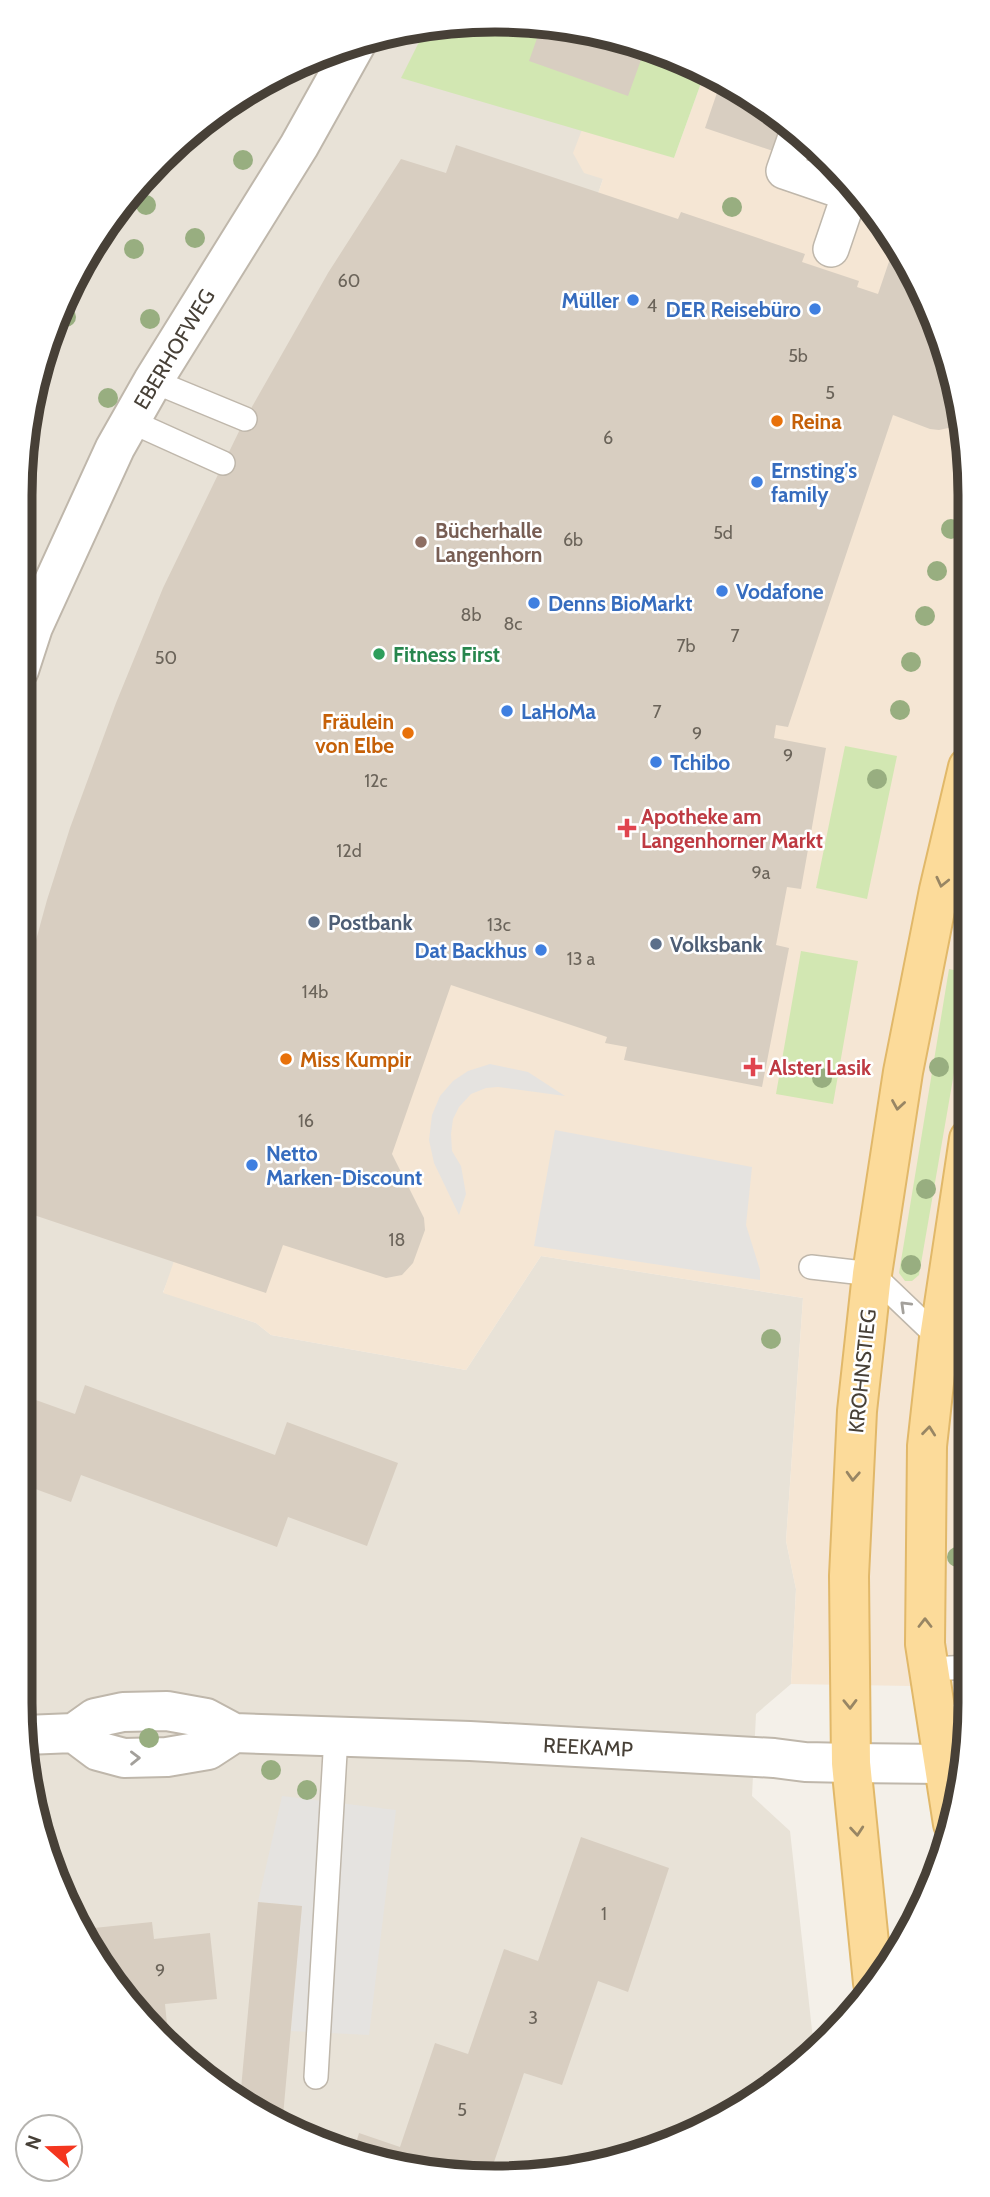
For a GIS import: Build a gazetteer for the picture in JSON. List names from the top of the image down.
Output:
{
  "streets": {
    "main road": ["KROHNSTIEG"],
    "street": ["EBERHOFWEG", "REEKAMP"]
  },
  "crossings": [
    ["KROHNSTIEG", "REEKAMP"]
  ],
  "places": {
    "other": [
      "Müller",
      "DER Reisebüro",
      "Reina",
      "Ernsting's family",
      "Bücherhalle Langenhorn",
      "Vodafone",
      "Denns BioMarkt",
      "Fitness First",
      "LaHoMa",
      "Fräulein von Elbe",
      "Tchibo",
      "Postbank",
      "Volksbank",
      "Dat Backhus",
      "Miss Kumpir",
      "Netto Marken-Discount"
    ],
    "health": ["Apotheke am Langenhorner Markt", "Alster Lasik"]
  },
  "house_numbers": [
    "60",
    "4",
    "5b",
    "5",
    "6",
    "5d",
    "6b",
    "8b",
    "8c",
    "7",
    "7b",
    "50",
    "7",
    "9",
    "9",
    "12c",
    "12d",
    "9a",
    "13c",
    "13 a",
    "14b",
    "16",
    "18",
    "1",
    "9",
    "3",
    "5"
  ],
  "north": "left"
}
